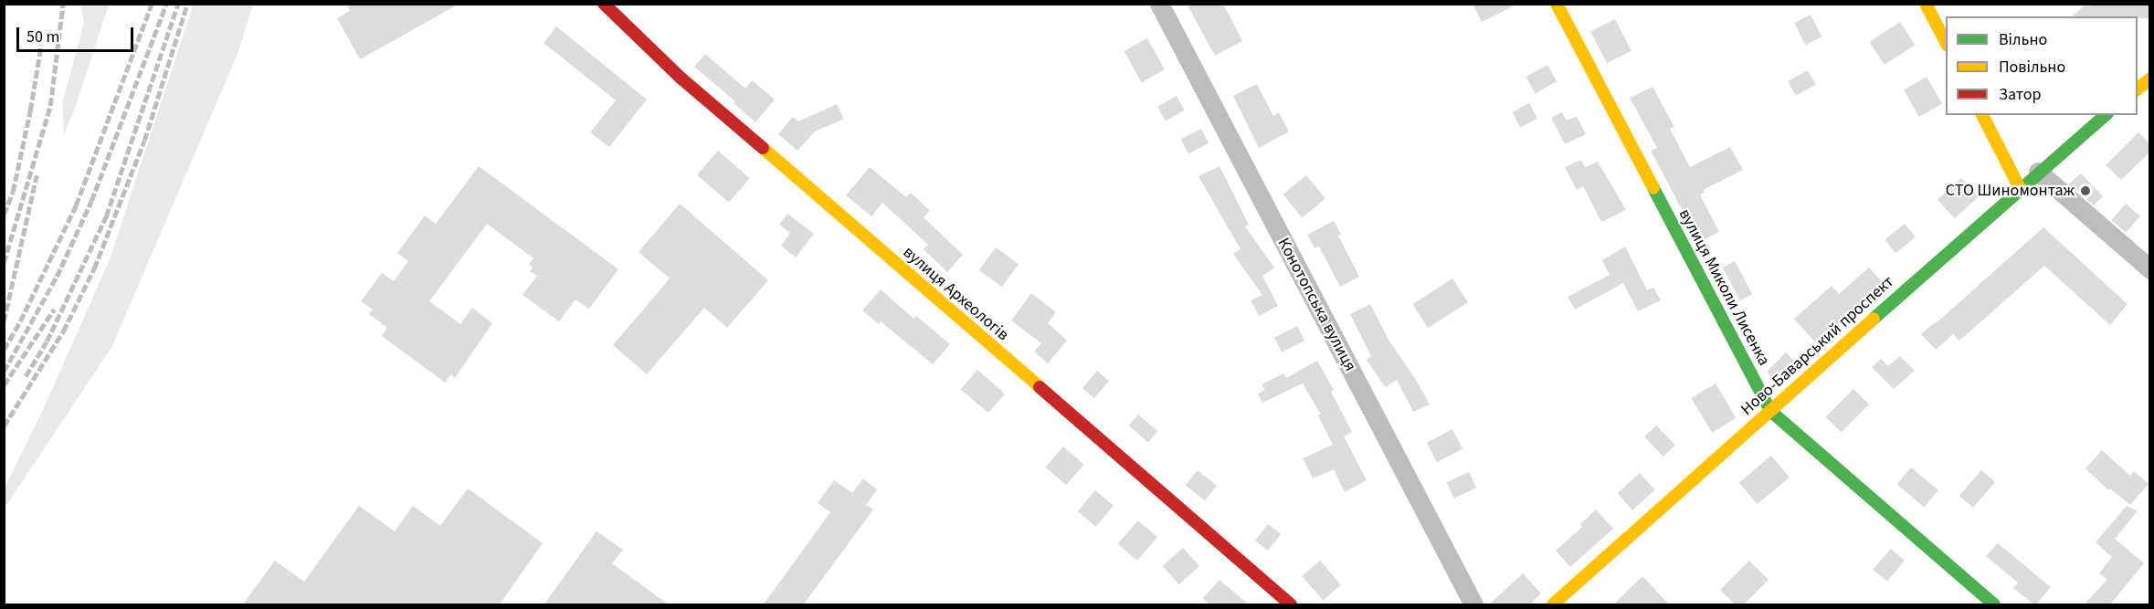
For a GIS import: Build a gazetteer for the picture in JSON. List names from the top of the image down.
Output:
{
  "streets": {
    "street": [
      "вулиця Миколи Лисенка",
      "вулиця Археологів",
      "Конотопська вулиця",
      "Ново-Баварський проспект"
    ]
  },
  "crossings": [
    ["вулиця Миколи Лисенка", "Ново-Баварський проспект"]
  ],
  "places": ["СТО Шиномонтаж"],
  "legend": ["Вільно", "Повільно", "Затор"],
  "scale_bar": "50 m"
}
